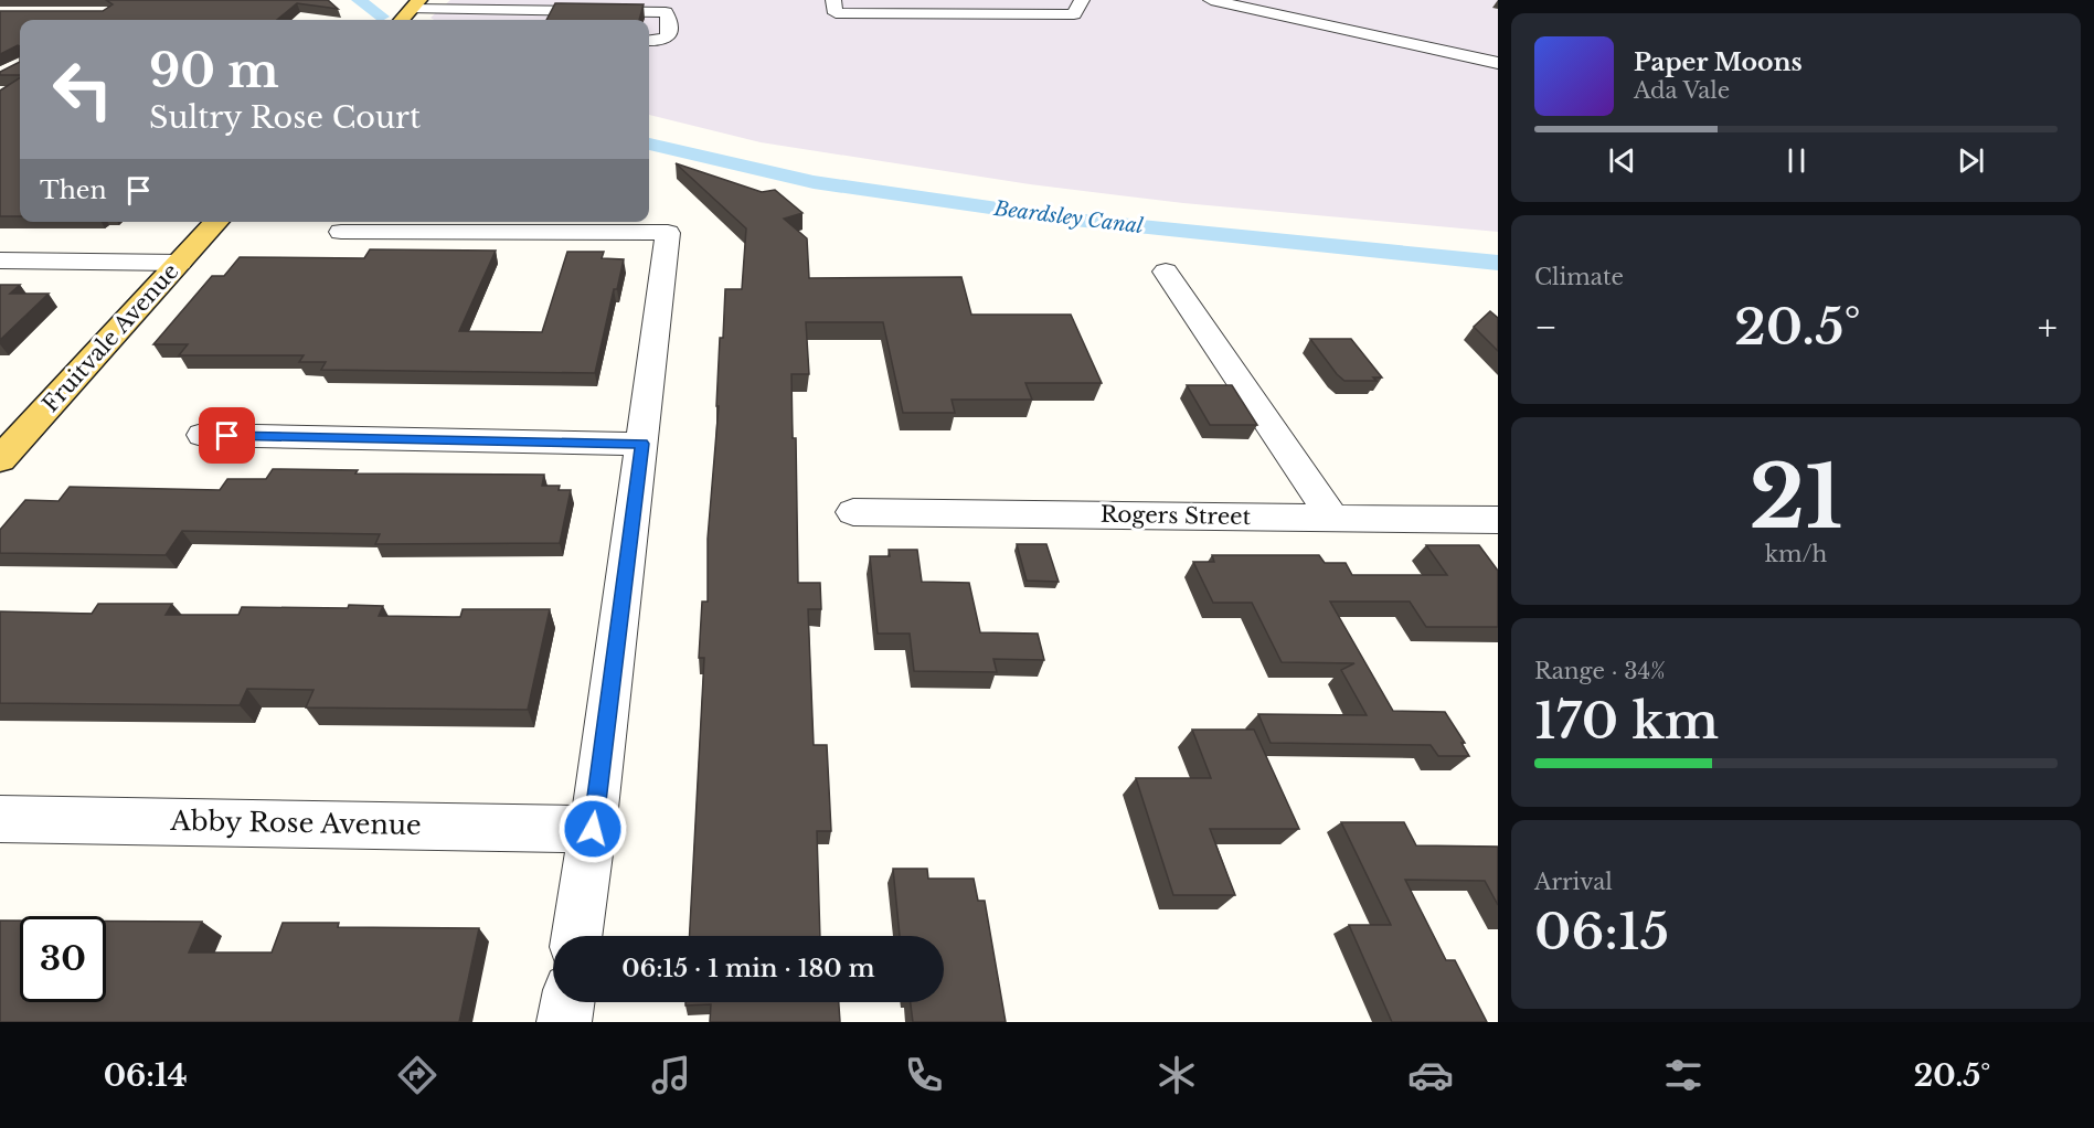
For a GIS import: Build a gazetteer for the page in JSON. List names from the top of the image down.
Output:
{
  "streets": {
    "main road": ["Fruitvale Avenue"],
    "street": ["Rogers Street", "Abby Rose Avenue"]
  },
  "water": ["Beardsley Canal"],
  "page": {
    "turn": ["90 m", "Sultry Rose Court"],
    "song": ["Paper Moons", "Ada Vale"],
    "then": "Then",
    "tile": [
      "Climate",
      ["21", "km/h"],
      ["Range · 34%", "170 km"],
      ["Arrival", "06:15"]
    ],
    "heat": ["−", "20.5°", "+"],
    "limit": "30",
    "trip": "06:15 · 1 min · 180 m",
    "tabs": ["06:14", "20.5°"]
  }
}
